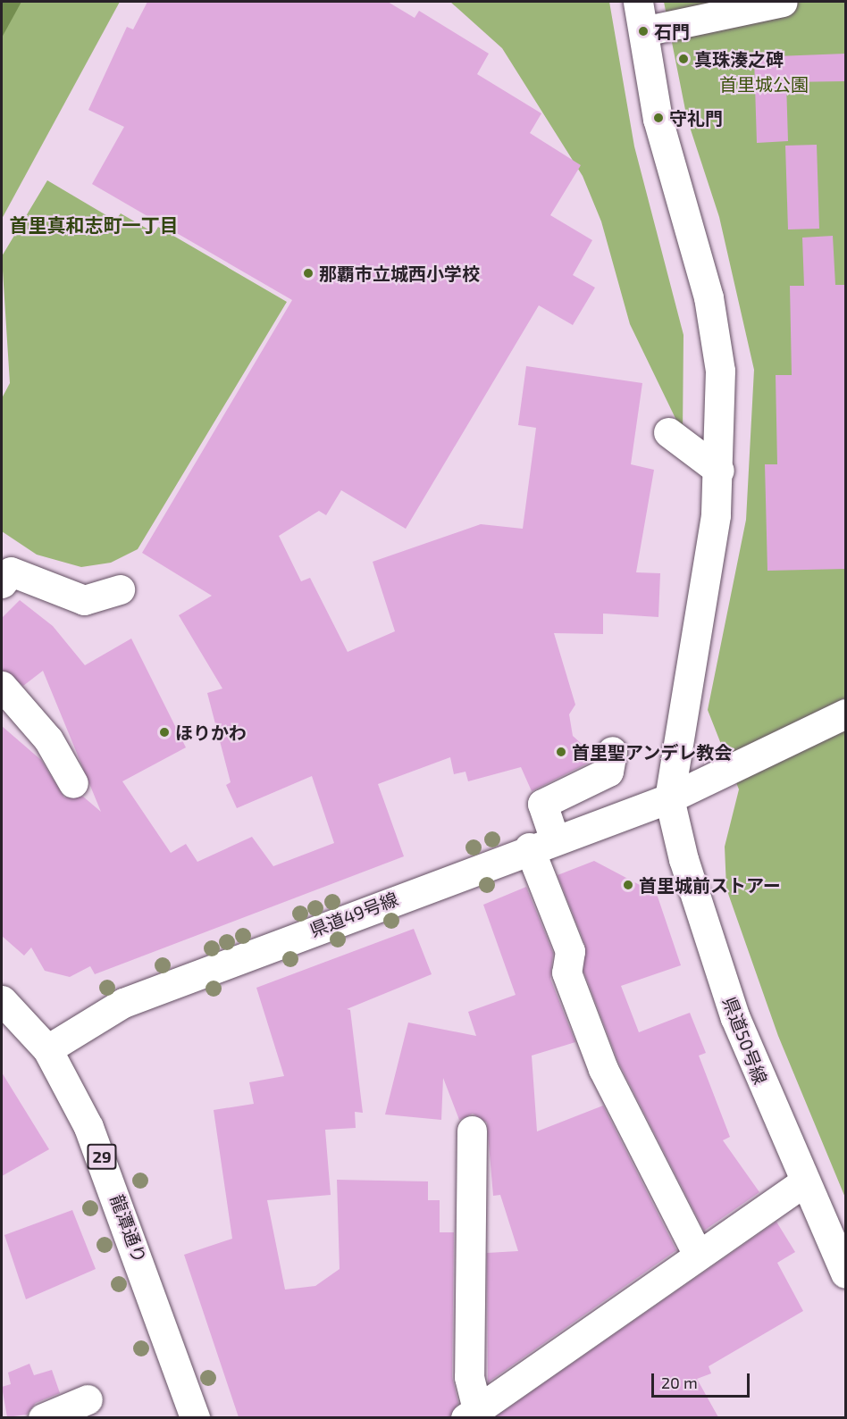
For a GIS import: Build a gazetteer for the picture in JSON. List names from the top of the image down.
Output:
{
  "streets": {
    "street": [
      "県道49号線",
      "県道50号線",
      "29",
      "龍潭通り"
    ]
  },
  "crossings": [
    ["県道49号線", "県道50号線"],
    ["県道49号線", "龍潭通り"]
  ],
  "districts": ["首里真和志町一丁目"],
  "parks": ["首里城公園"],
  "places": [
    "石門",
    "真珠湊之碑",
    "守礼門",
    "那覇市立城西小学校",
    "ほりかわ",
    "首里聖アンデレ教会",
    "首里城前ストアー"
  ],
  "scale_bar": "20 m"
}
